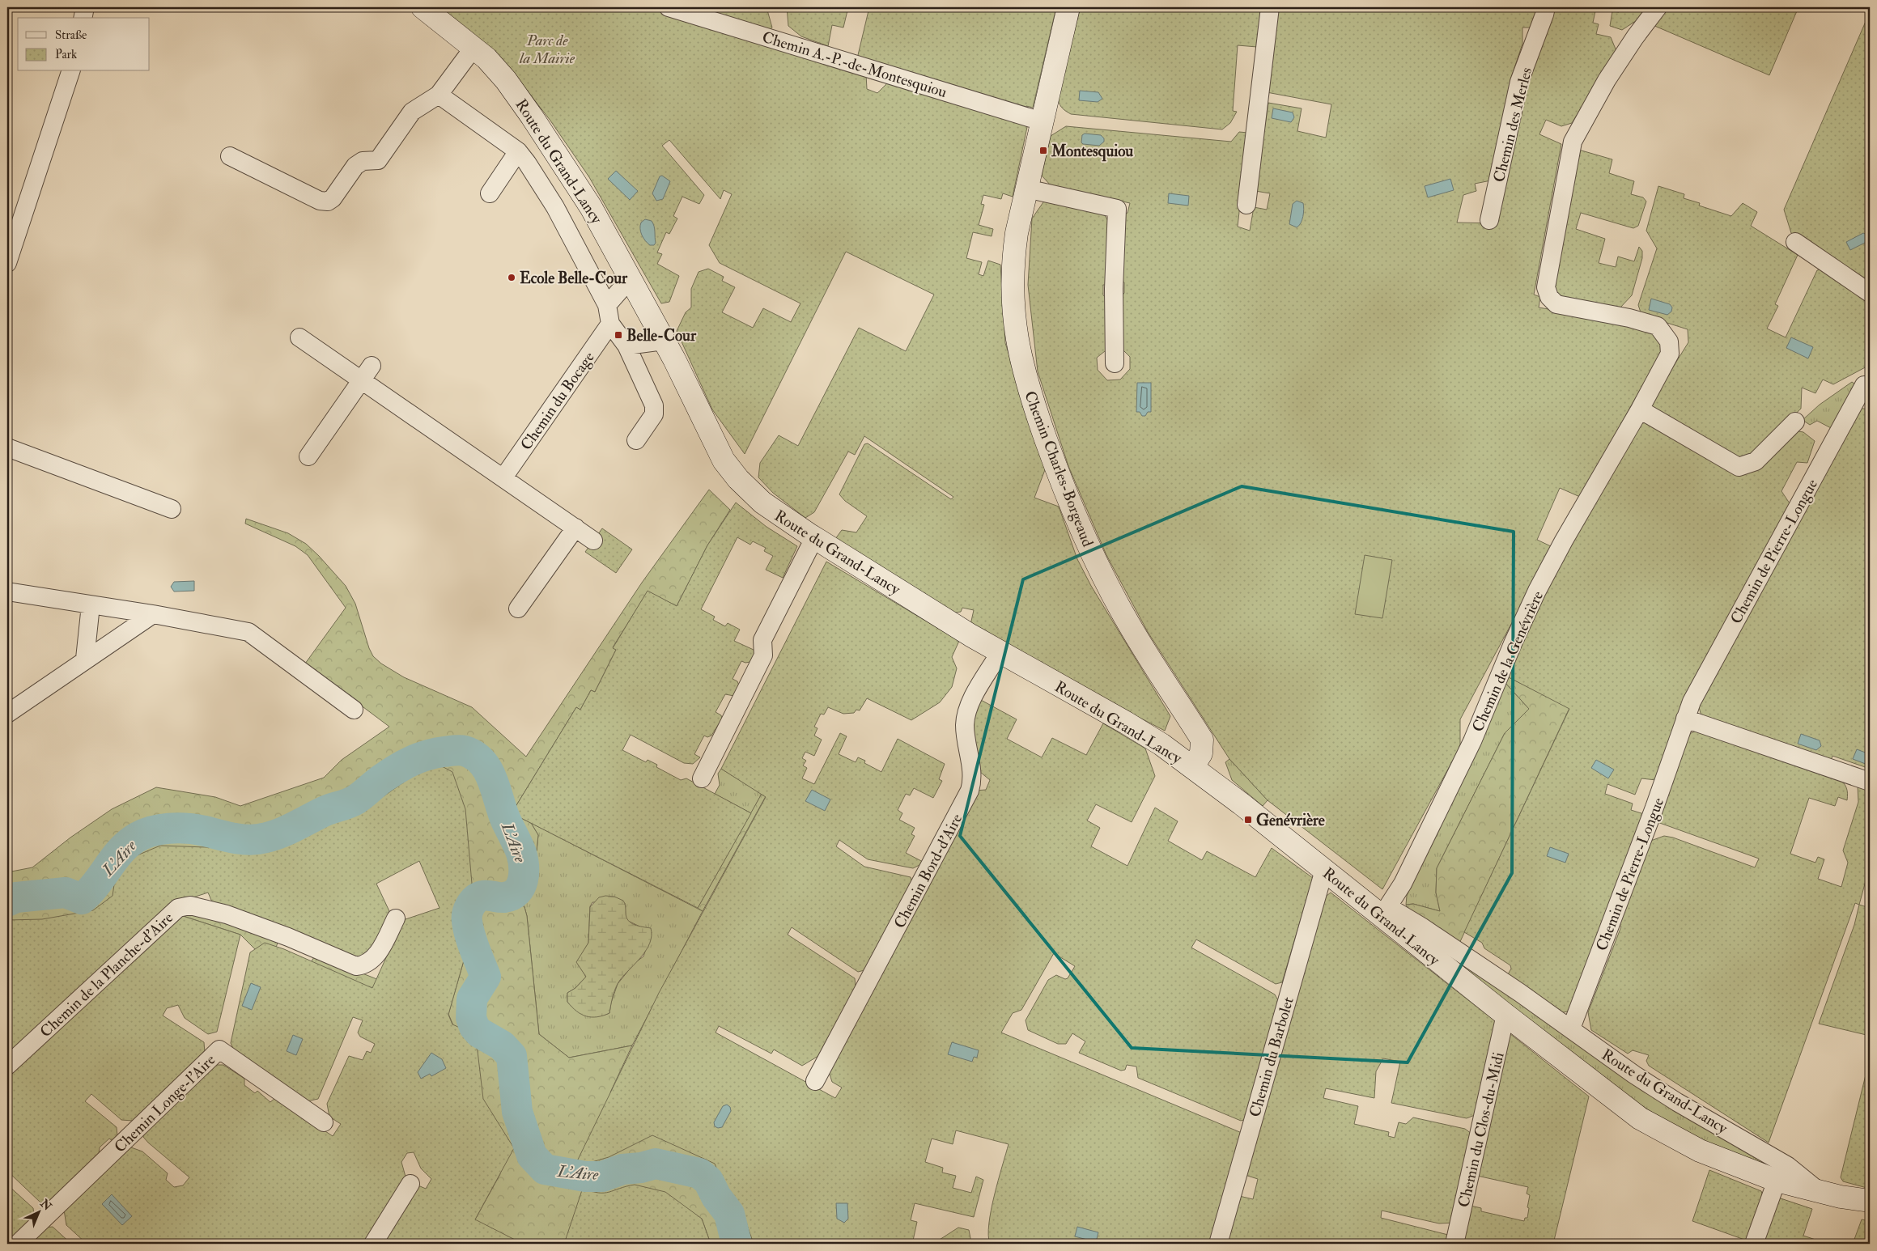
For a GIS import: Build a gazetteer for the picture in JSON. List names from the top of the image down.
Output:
{
  "streets": {
    "street": [
      "Chemin A.-P.-de-Montesquiou",
      "Chemin des Merles",
      "Route du Grand-Lancy",
      "Chemin du Bocage",
      "Chemin Charles-Borgeaud",
      "Chemin de Pierre-Longue",
      "Chemin de la Genévrière",
      "Chemin Bord-d'Aire",
      "Chemin de la Planche-d'Aire",
      "Chemin du Barbolet",
      "Chemin Longe-l'Aire",
      "Chemin du Clos-du-Midi"
    ]
  },
  "crossings": [
    ["Chemin A.-P.-de-Montesquiou", "Chemin Charles-Borgeaud"],
    ["Route du Grand-Lancy", "Chemin Charles-Borgeaud"],
    ["Route du Grand-Lancy", "Chemin de Pierre-Longue"],
    ["Route du Grand-Lancy", "Chemin de la Genévrière"],
    ["Route du Grand-Lancy", "Chemin Bord-d'Aire"],
    ["Route du Grand-Lancy", "Chemin du Barbolet"],
    ["Route du Grand-Lancy", "Chemin du Clos-du-Midi"]
  ],
  "water": ["L'Aire"],
  "parks": ["Parc de la Mairie"],
  "places": {
    "transit": ["Montesquiou", "Belle-Cour", "Genévrière"],
    "other": ["Ecole Belle-Cour"]
  },
  "legend": ["Straße", "Park"],
  "north": "top right"
}
